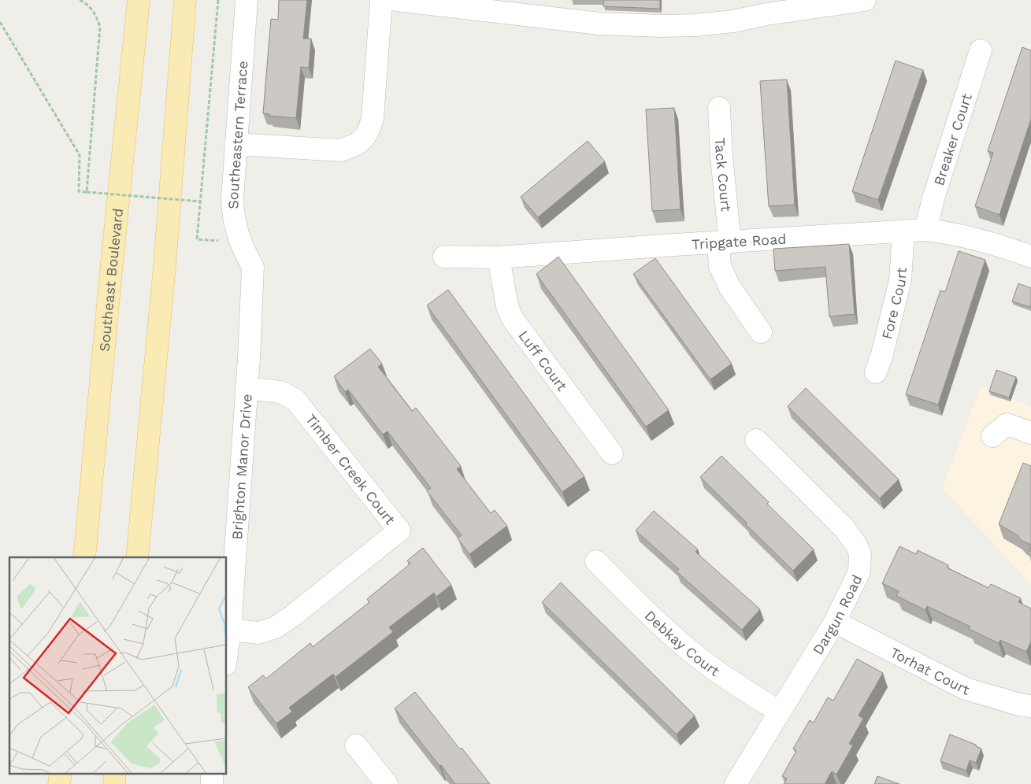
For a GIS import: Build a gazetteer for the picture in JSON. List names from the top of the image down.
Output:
{
  "streets": {
    "main road": ["Southeast Boulevard"],
    "street": [
      "Southeastern Terrace",
      "Breaker Court",
      "Tack Court",
      "Tripgate Road",
      "Fore Court",
      "Luff Court",
      "Brighton Manor Drive",
      "Timber Creek Court",
      "Dargun Road",
      "Debkay Court",
      "Torhat Court"
    ]
  },
  "crossings": [
    ["Southeastern Terrace", "Brighton Manor Drive"],
    ["Breaker Court", "Tripgate Road"],
    ["Tack Court", "Tripgate Road"],
    ["Tripgate Road", "Fore Court"],
    ["Tripgate Road", "Luff Court"],
    ["Brighton Manor Drive", "Timber Creek Court"],
    ["Dargun Road", "Debkay Court"],
    ["Dargun Road", "Torhat Court"]
  ]
}
